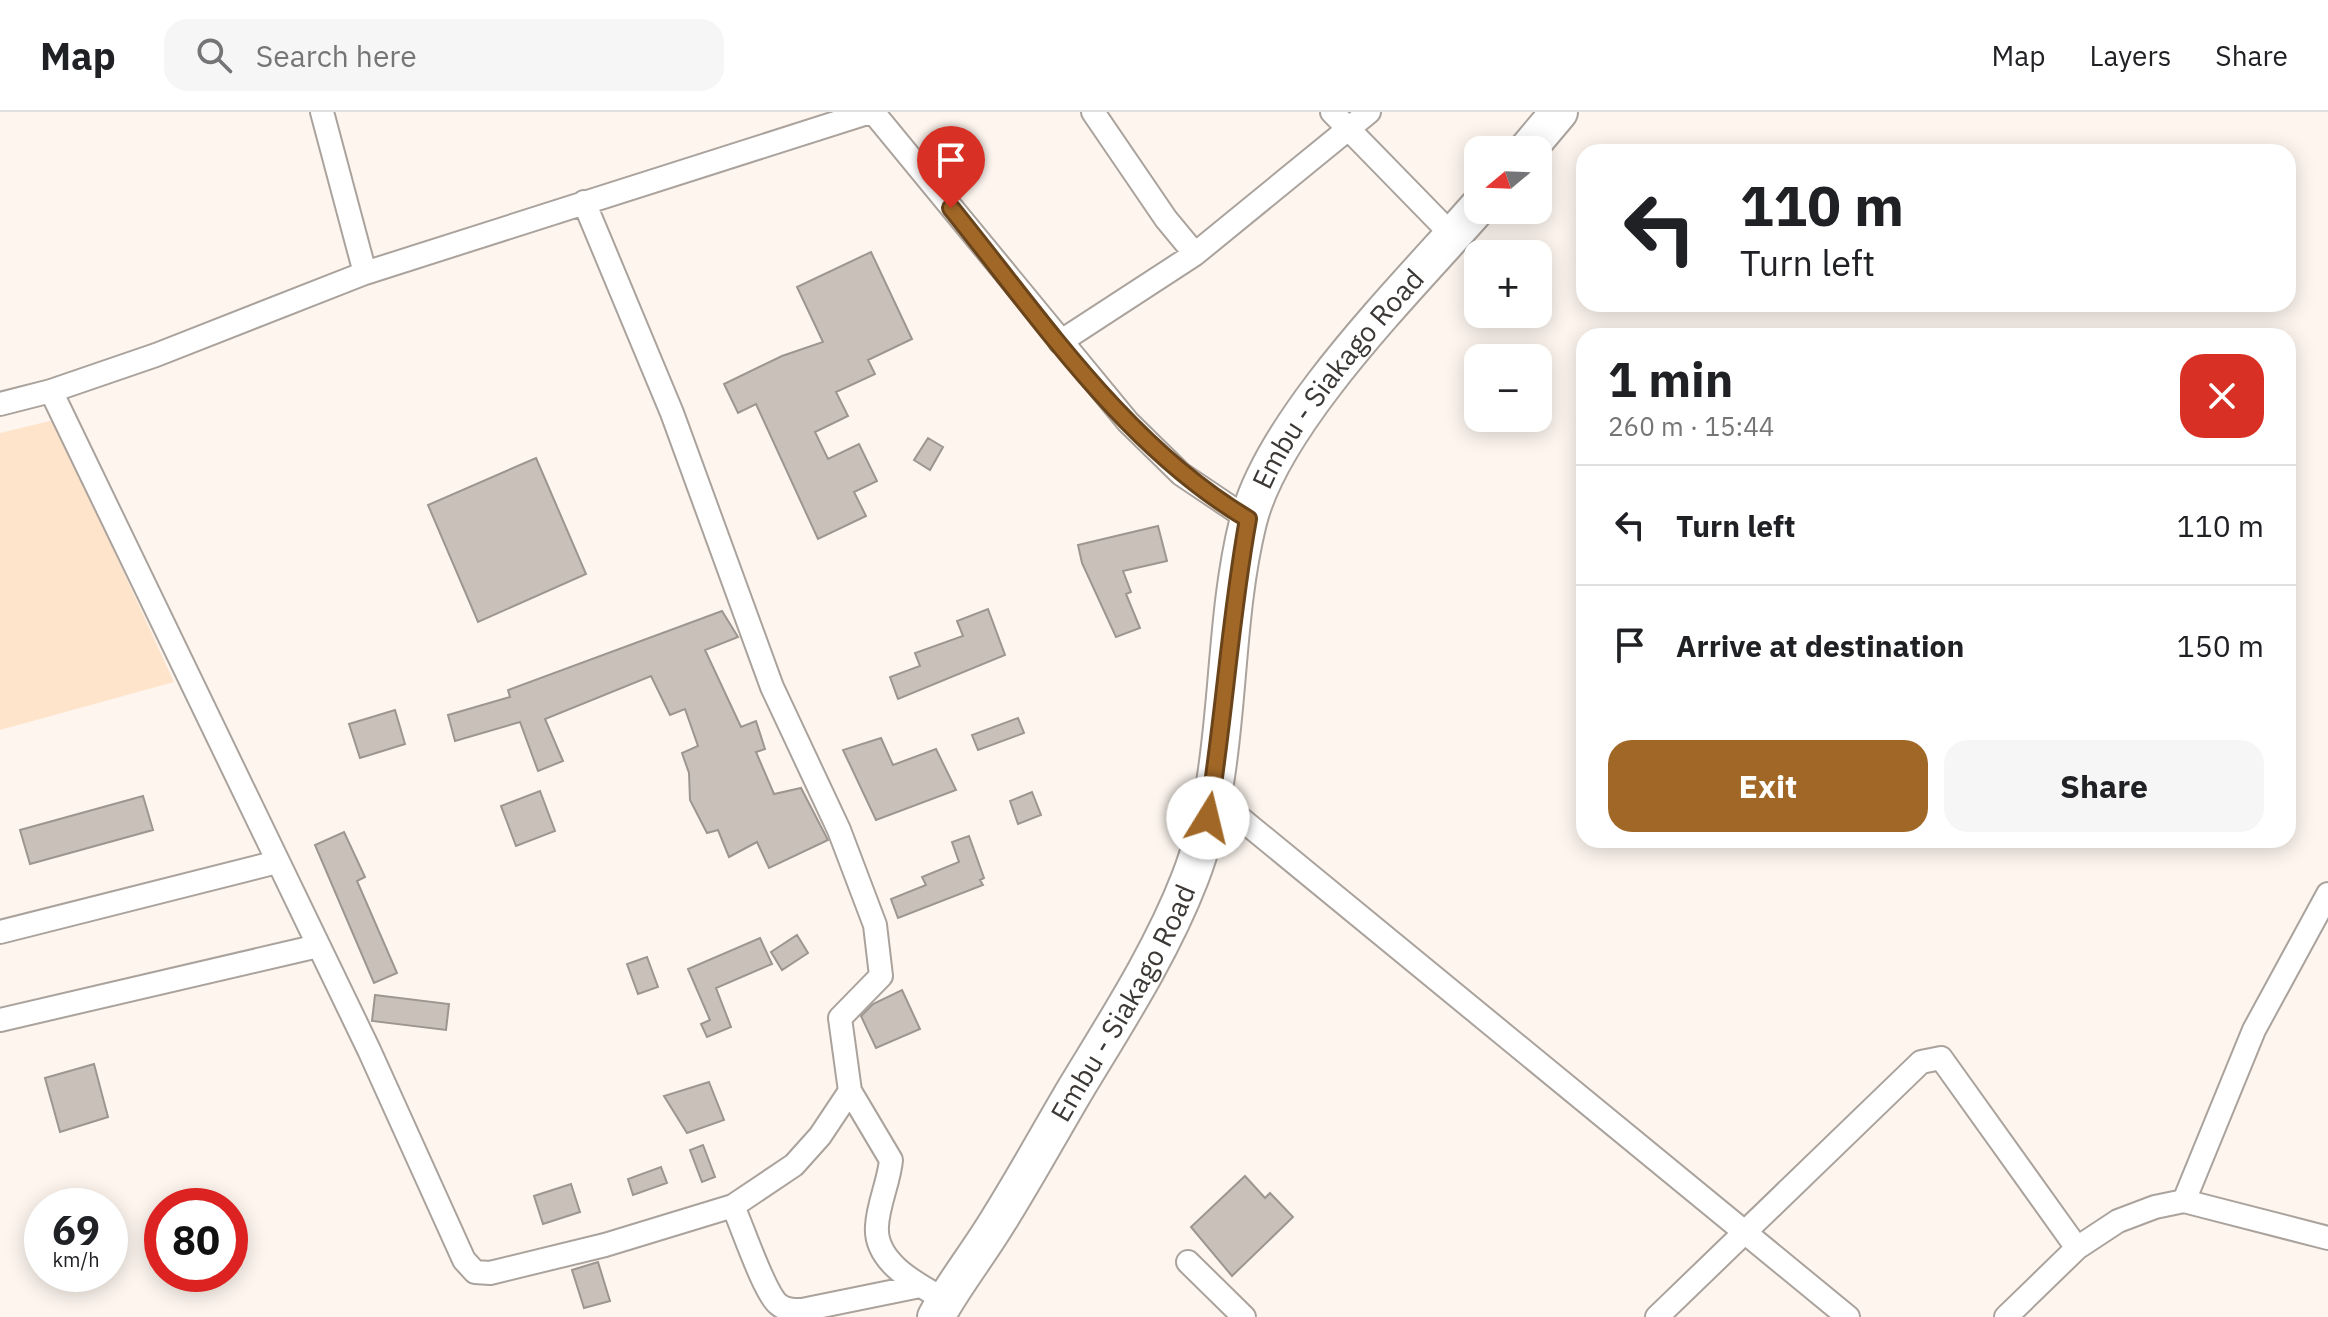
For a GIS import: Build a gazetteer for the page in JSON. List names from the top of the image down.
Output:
{
  "streets": {
    "highway": ["Embu - Siakago Road"]
  },
  "north": "left",
  "page": {
    "header": "Map",
    "search": "Search here",
    "nav": ["Map", "Layers", "Share"],
    "map_buttons": ["+", "−"],
    "turn": ["110 m", "Turn left"],
    "heading": ["1 min", "260 m · 15:44"],
    "list": [
      {
        "name": "Turn left",
        "value": "110 m"
      },
      {
        "name": "Arrive at destination",
        "value": "150 m"
      }
    ],
    "buttons": ["Exit", "Share"],
    "speed": "69 km/h",
    "limit": "80"
  }
}
